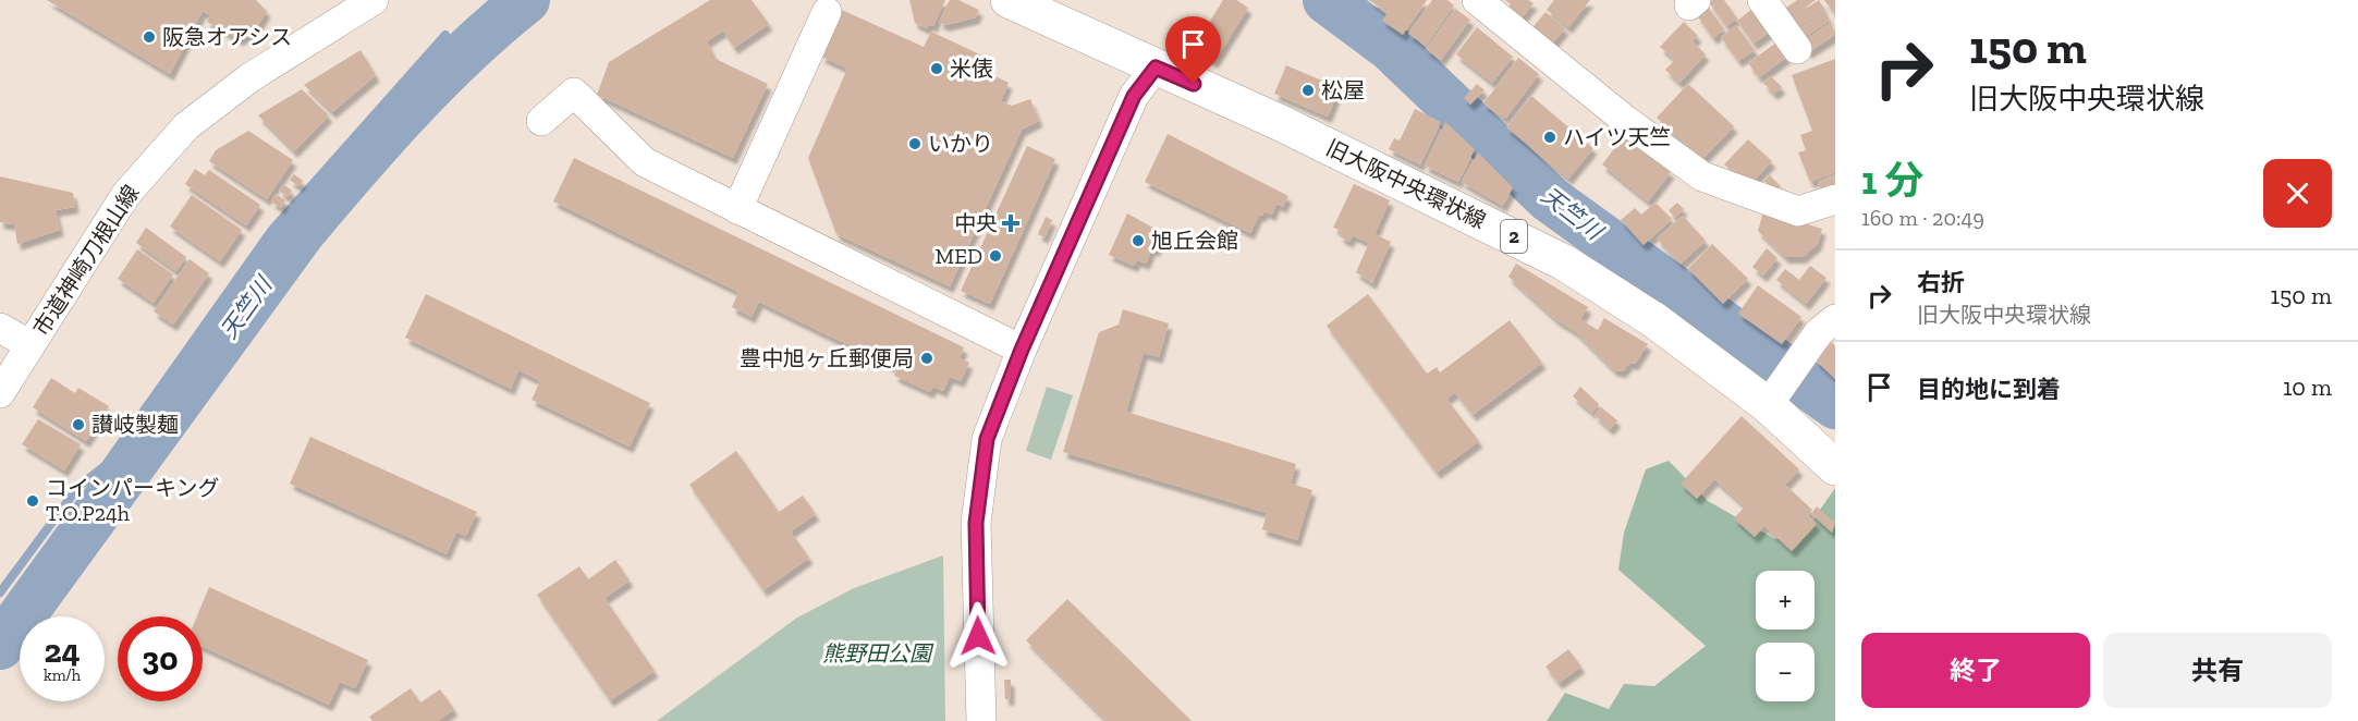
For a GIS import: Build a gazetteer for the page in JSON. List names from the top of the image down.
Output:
{
  "streets": {
    "main road": ["旧大阪中央環状線", "2"],
    "street": ["市道神崎刀根山線"]
  },
  "water": ["天竺川"],
  "parks": ["熊野田公園"],
  "places": {
    "other": [
      "阪急オアシス",
      "米俵",
      "松屋",
      "ハイツ天竺",
      "いかり",
      "旭丘会館",
      "MED",
      "豊中旭ヶ丘郵便局",
      "讃岐製麺",
      "コインパーキング T.O.P24h"
    ],
    "health": ["中央"]
  },
  "page": {
    "turn": ["150 m", "旧大阪中央環状線"],
    "heading": ["1 分", "160 m · 20:49"],
    "list": [
      {
        "name": "右折",
        "note": "旧大阪中央環状線",
        "value": "150 m"
      },
      {
        "name": "目的地に到着",
        "value": "10 m"
      }
    ],
    "map_buttons": ["+", "−"],
    "speed": "24 km/h",
    "limit": "30",
    "buttons": ["終了", "共有"]
  }
}
